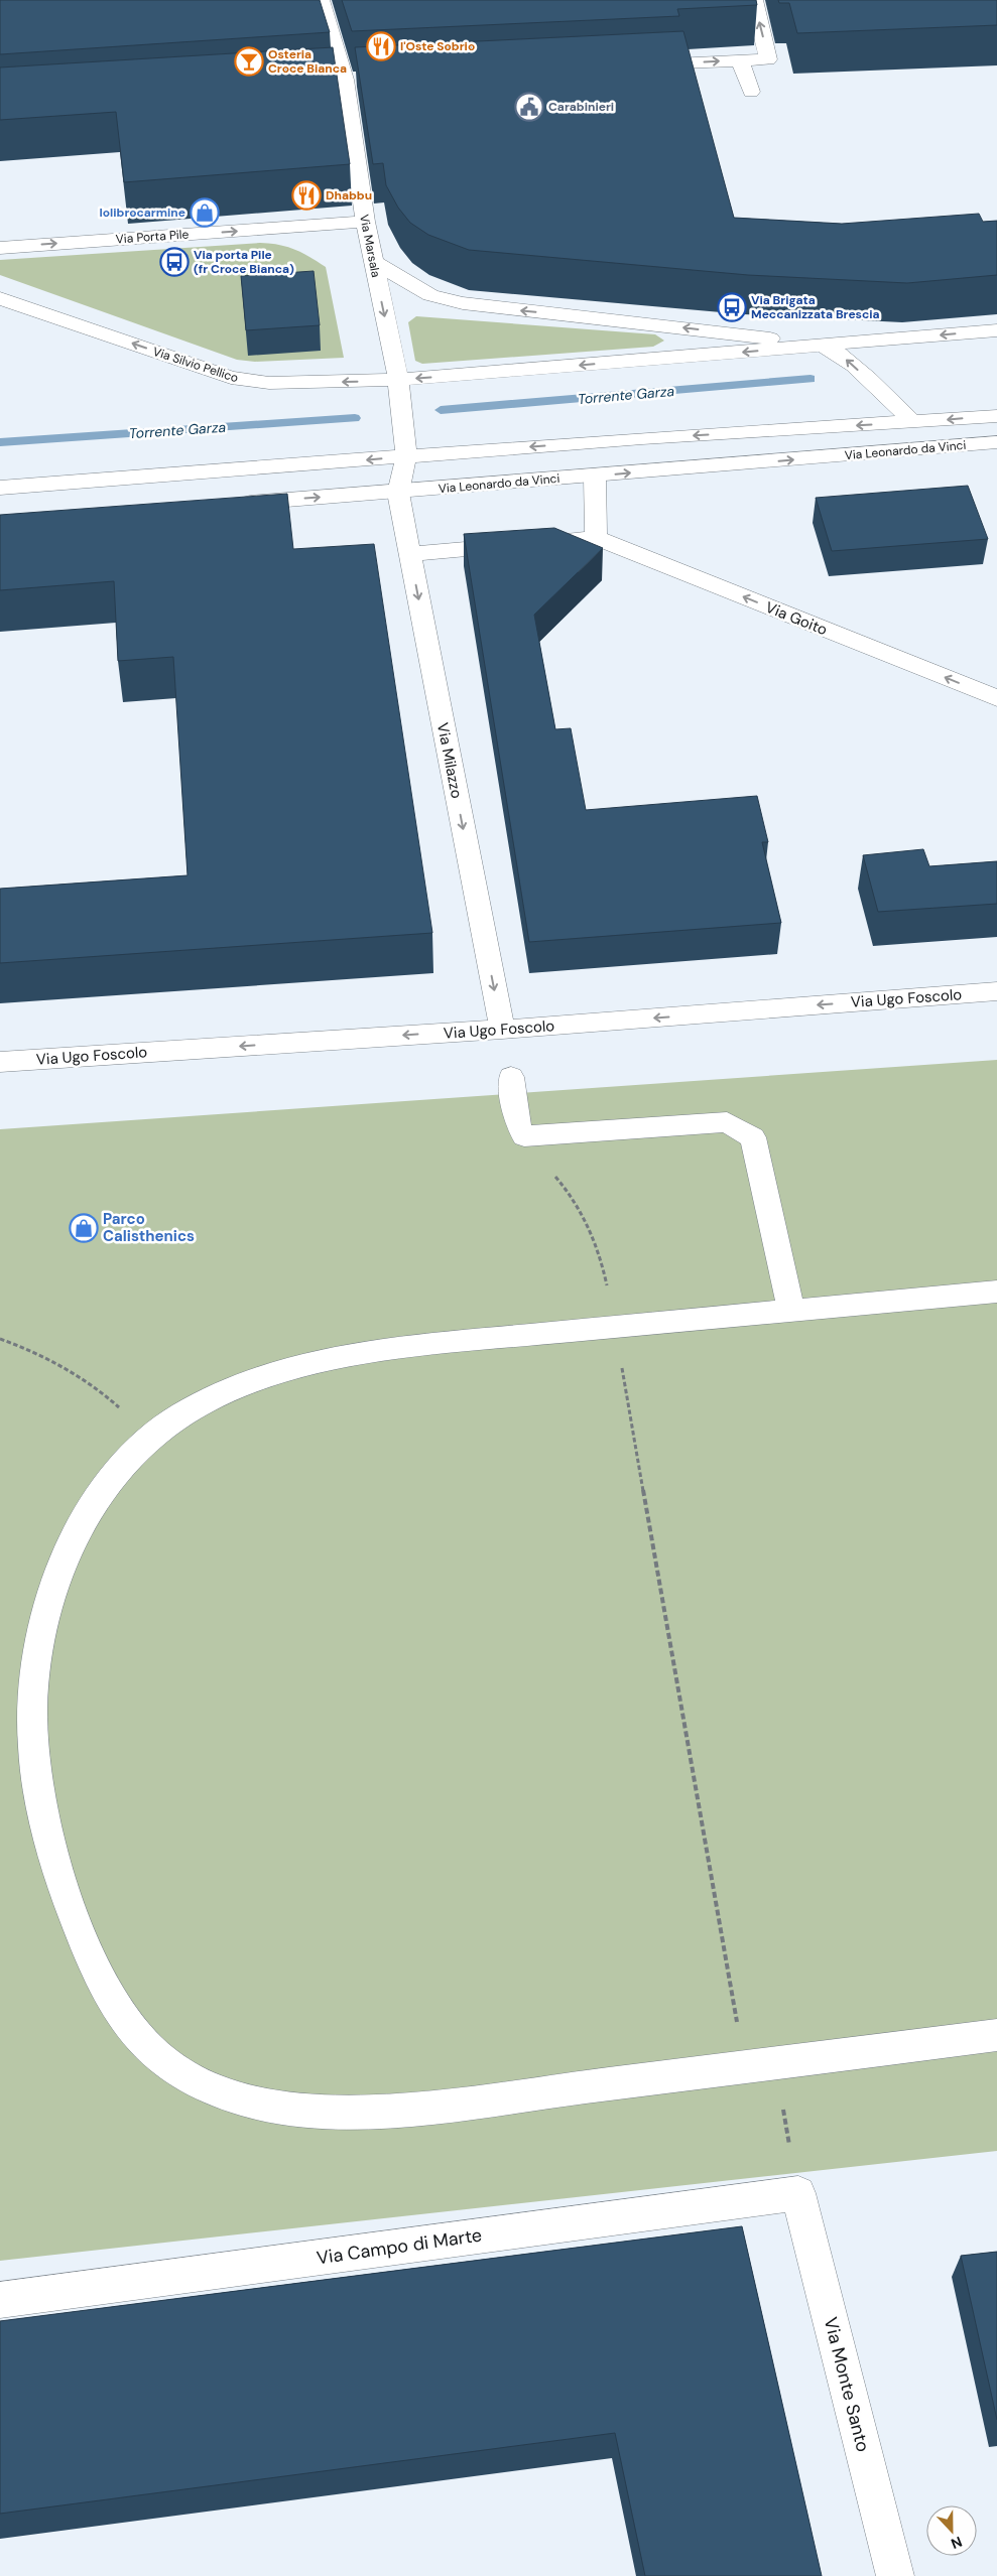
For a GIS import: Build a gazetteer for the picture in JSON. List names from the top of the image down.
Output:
{
  "streets": {
    "street": [
      "Via Porta Pile",
      "Via Marsala",
      "Via Silvio Pellico",
      "Via Leonardo da Vinci",
      "Via Goito",
      "Via Milazzo",
      "Via Ugo Foscolo",
      "Via Campo di Marte",
      "Via Monte Santo"
    ]
  },
  "crossings": [
    ["Via Porta Pile", "Via Marsala"],
    ["Via Marsala", "Via Silvio Pellico"],
    ["Via Marsala", "Via Leonardo da Vinci"],
    ["Via Marsala", "Via Milazzo"],
    ["Via Leonardo da Vinci", "Via Milazzo"],
    ["Via Goito", "Via Milazzo"],
    ["Via Milazzo", "Via Ugo Foscolo"],
    ["Via Campo di Marte", "Via Monte Santo"]
  ],
  "one_way": ["Via Milazzo", "Via Ugo Foscolo"],
  "water": ["Torrente Garza"],
  "places": {
    "restaurant": ["l'Oste Sobrio", "Dhabbu"],
    "bar": ["Osteria Croce Bianca"],
    "public building": ["Carabinieri"],
    "shop": ["Iolibrocarmine", "Parco Calisthenics"],
    "bus stop": ["Via porta Pile (fr Croce Bianca)", "Via Brigata Meccanizzata Brescia"]
  },
  "north": "bottom"
}
